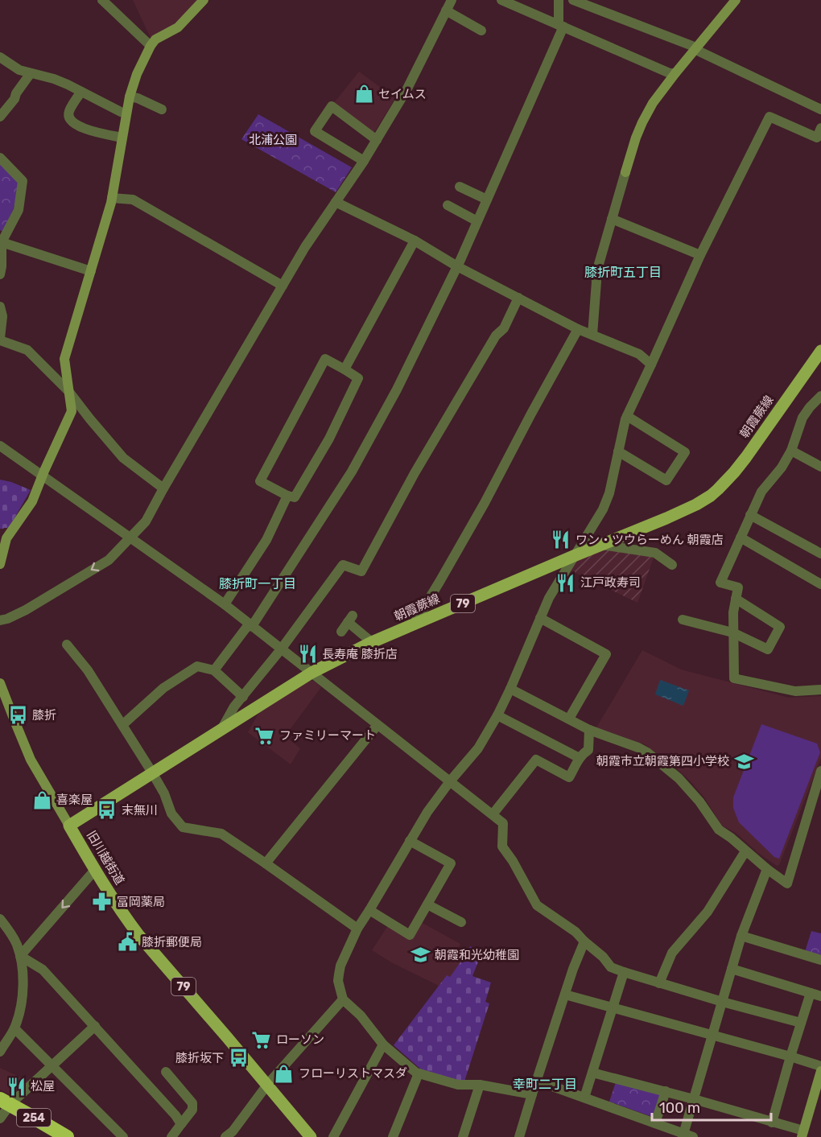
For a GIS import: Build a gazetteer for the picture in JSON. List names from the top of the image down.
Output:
{
  "streets": {
    "highway": ["254"],
    "main road": ["朝霞蕨線", "79", "旧川越街道"]
  },
  "crossings": [
    ["朝霞蕨線", "旧川越街道"]
  ],
  "districts": ["膝折町五丁目", "膝折町一丁目", "幸町二丁目"],
  "parks": ["北浦公園"],
  "places": {
    "shop": ["セイムス", "喜楽屋", "フローリストマスダ"],
    "restaurant": [
      "ワン・ツウらーめん 朝霞店",
      "江戸政寿司",
      "長寿庵 膝折店",
      "松屋"
    ],
    "bus stop": ["膝折", "末無川", "膝折坂下"],
    "supermarket": ["ファミリーマート", "ローソン"],
    "school or university": ["朝霞市立朝霞第四小学校", "朝霞和光幼稚園"],
    "pharmacy": ["冨岡薬局"],
    "public building": ["膝折郵便局"]
  },
  "scale_bar": "100 m"
}
